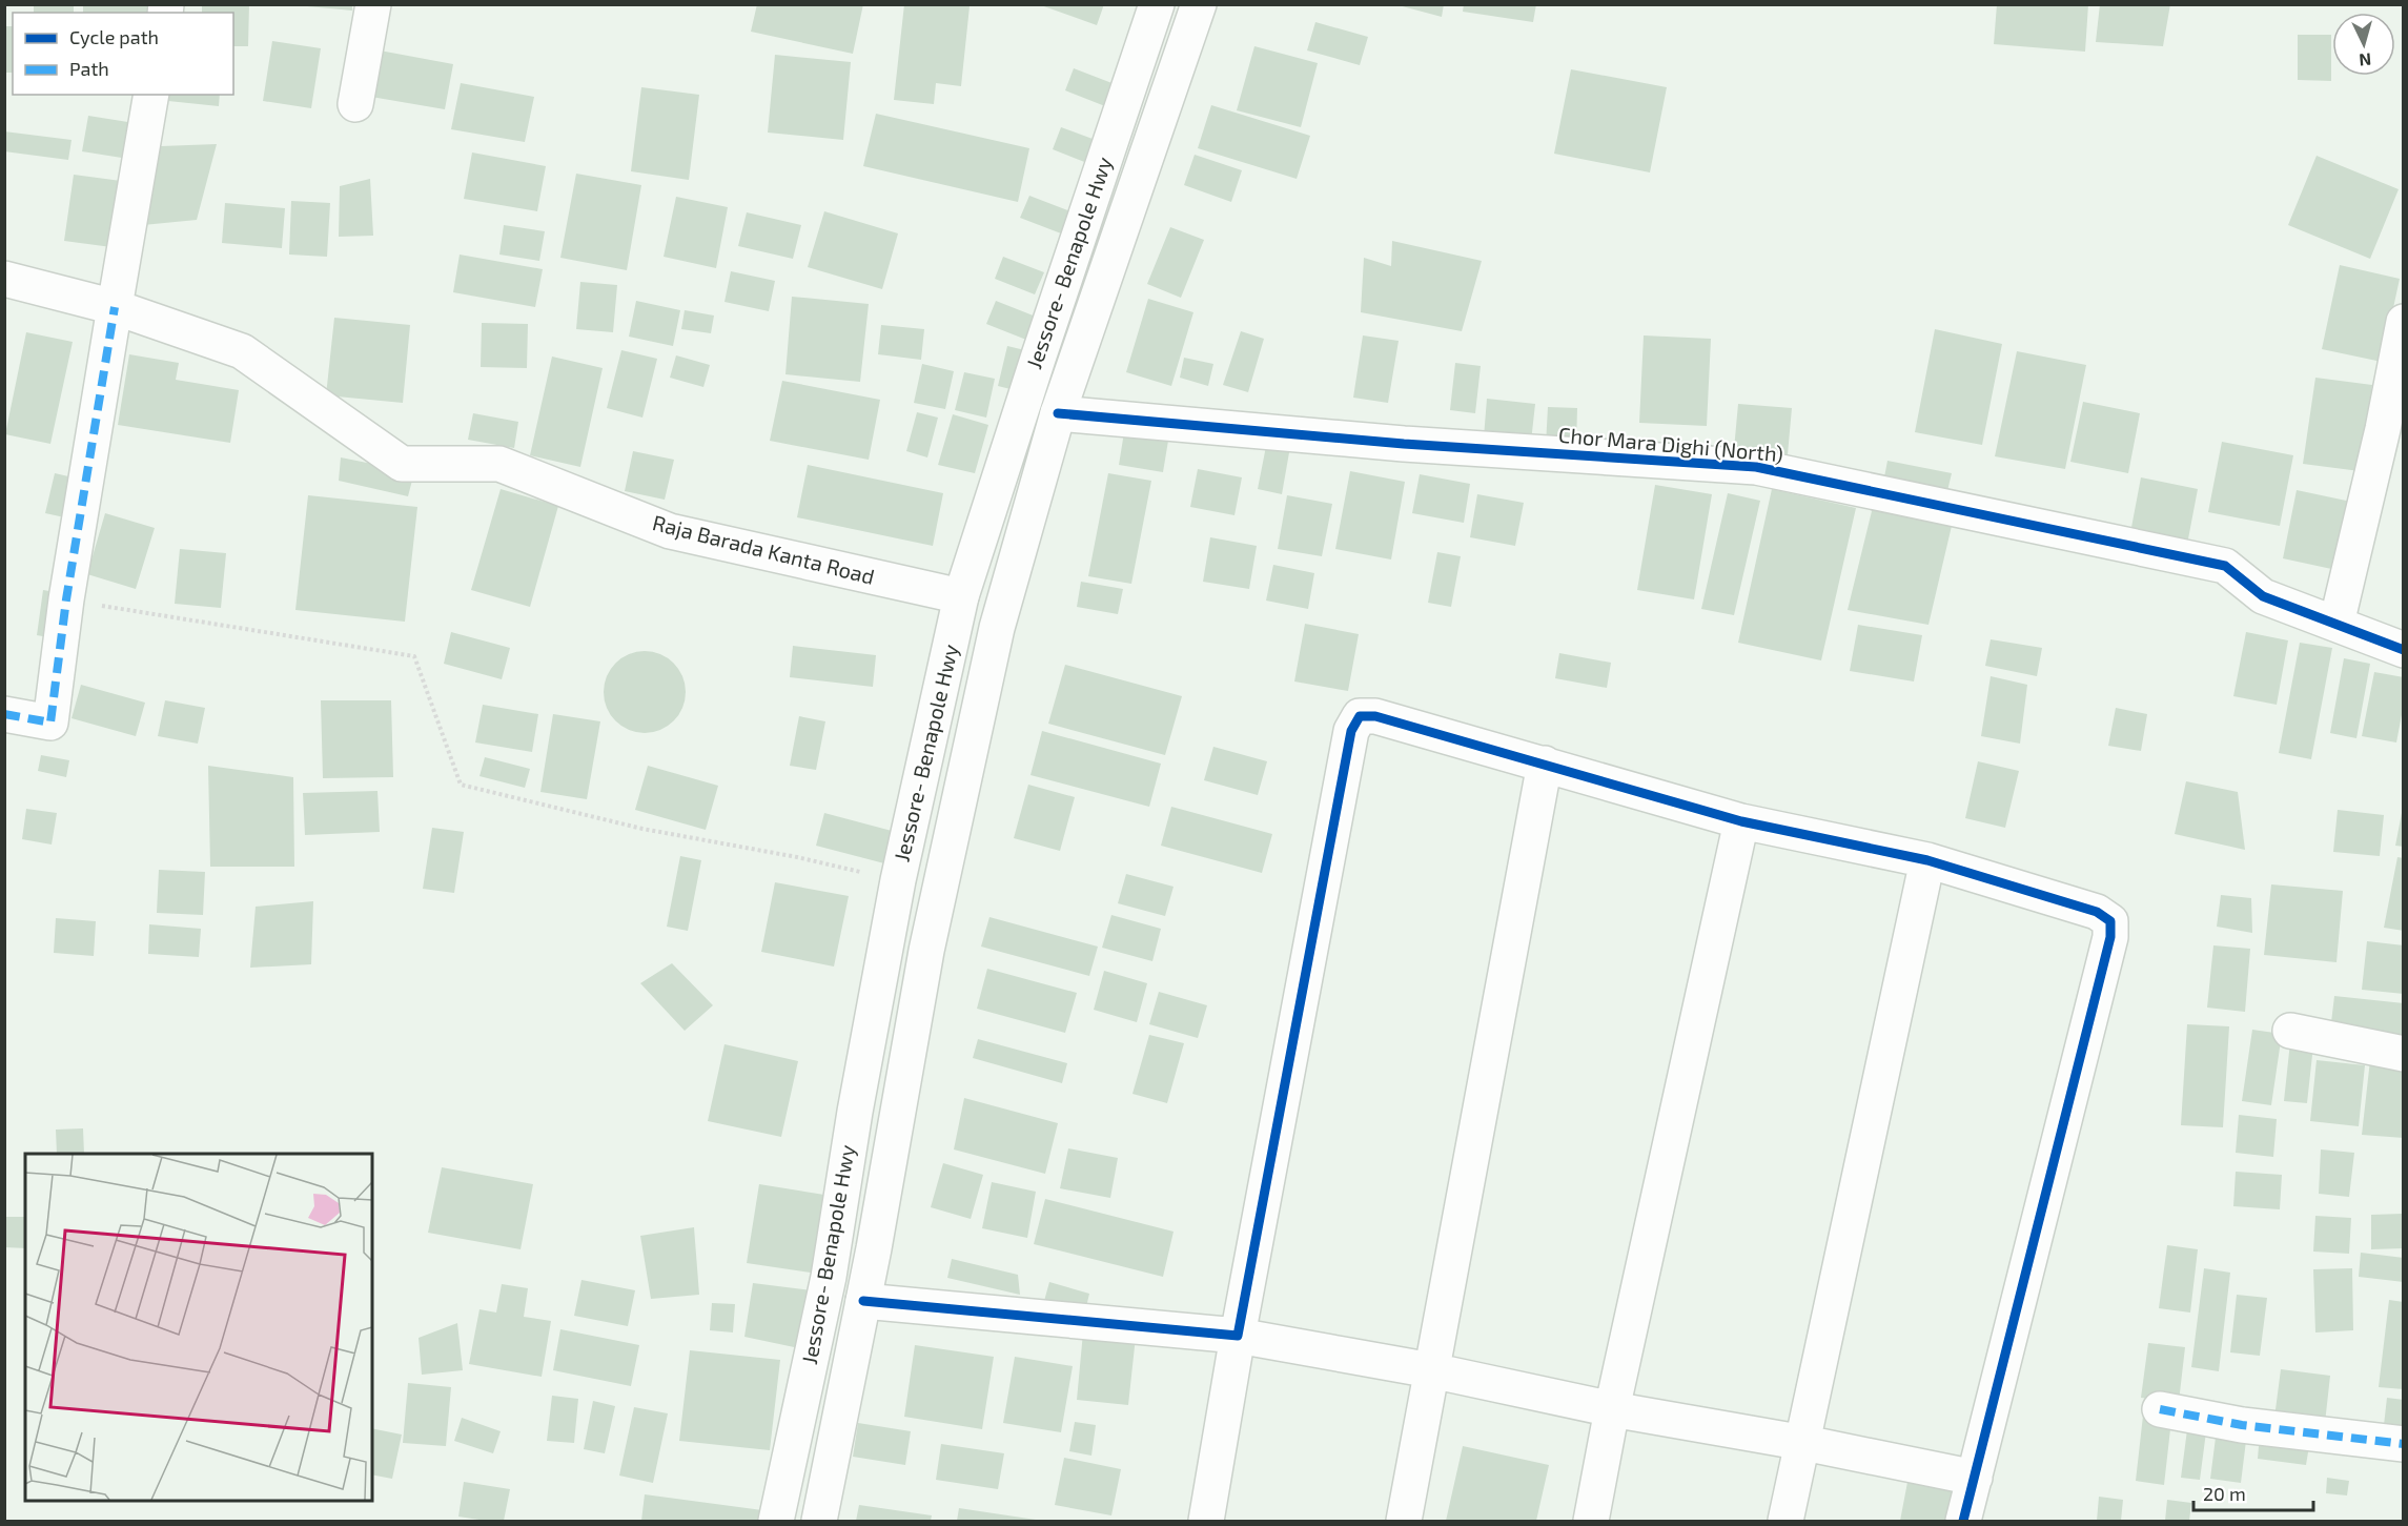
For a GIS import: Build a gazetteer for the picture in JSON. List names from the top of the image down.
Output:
{
  "streets": {
    "main road": ["Jessore- Benapole Hwy", "Chor Mara Dighi (North)", "Raja Barada Kanta Road"]
  },
  "crossings": [
    ["Jessore- Benapole Hwy", "Chor Mara Dighi (North)"],
    ["Jessore- Benapole Hwy", "Raja Barada Kanta Road"]
  ],
  "legend": ["Cycle path", "Path"],
  "scale_bar": "20 m",
  "north": "bottom"
}
